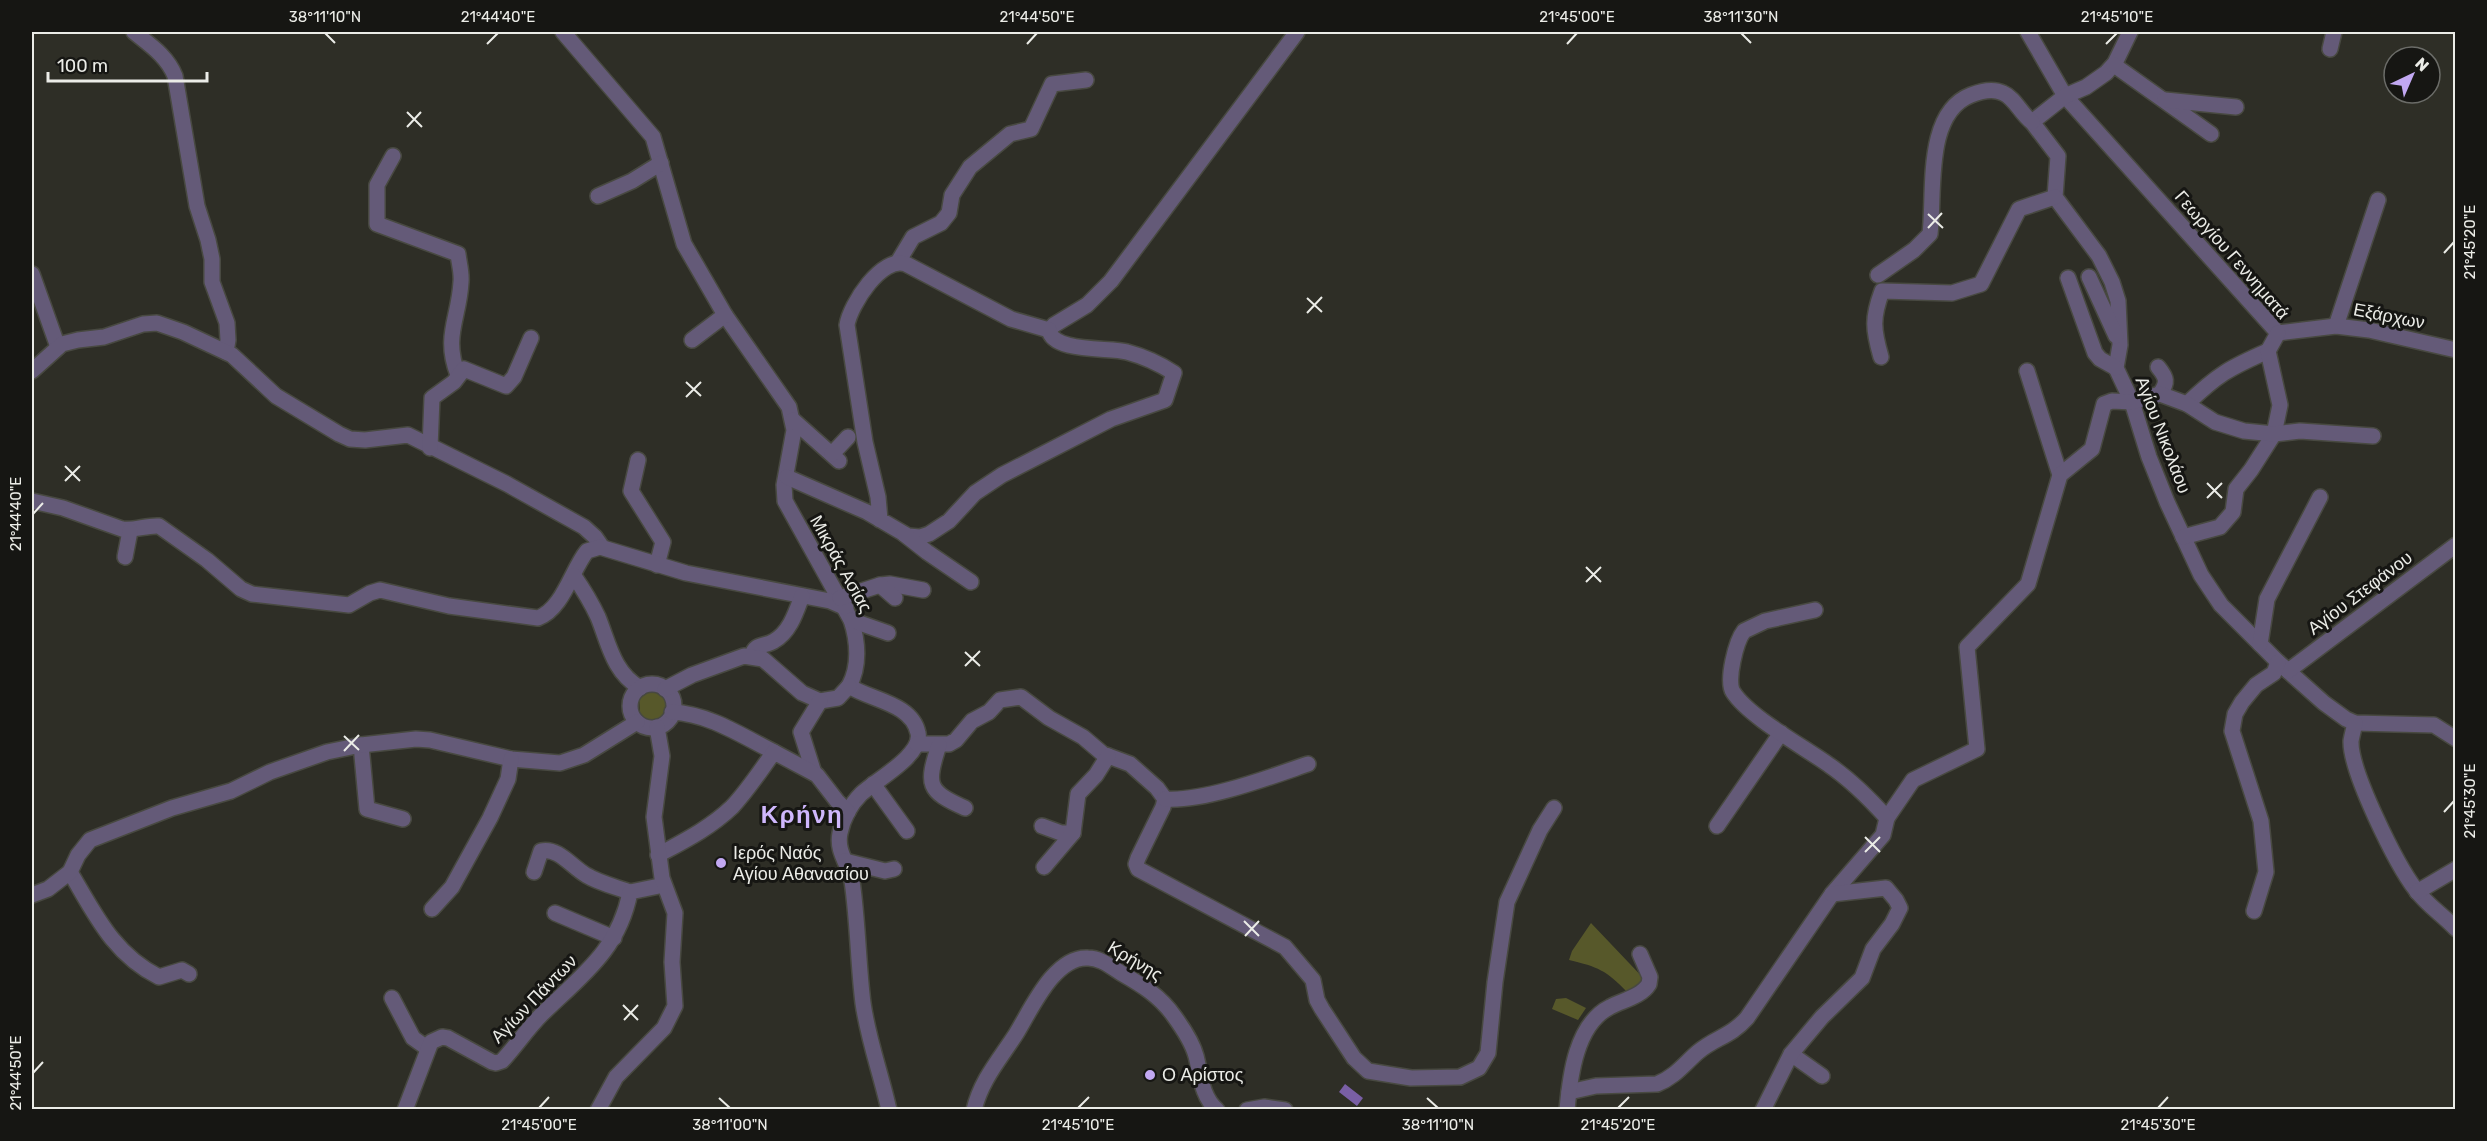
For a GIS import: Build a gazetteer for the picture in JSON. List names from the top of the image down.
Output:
{
  "streets": {
    "street": [
      "Γεωργίου Γεννηματά",
      "Εξάρχων",
      "Αγίου Νικολάου",
      "Μικράς Ασίας",
      "Αγίου Στεφάνου",
      "Κρήνης",
      "Αγίων Πάντων"
    ]
  },
  "crossings": [
    ["Γεωργίου Γεννηματά", "Εξάρχων"],
    ["Αγίου Νικολάου", "Αγίου Στεφάνου"]
  ],
  "districts": ["Κρήνη"],
  "places": ["Ιερός Ναός Αγίου Αθανασίου", "Ο Αρίστος"],
  "scale_bar": "100 m",
  "north": "top right",
  "coordinates": [
    "38°11'10\"N",
    "21°44'40\"E",
    "21°44'50\"E",
    "21°45'00\"E",
    "38°11'30\"N",
    "21°45'10\"E",
    "21°45'20\"E",
    "21°45'30\"E",
    "38°11'00\"N"
  ]
}
